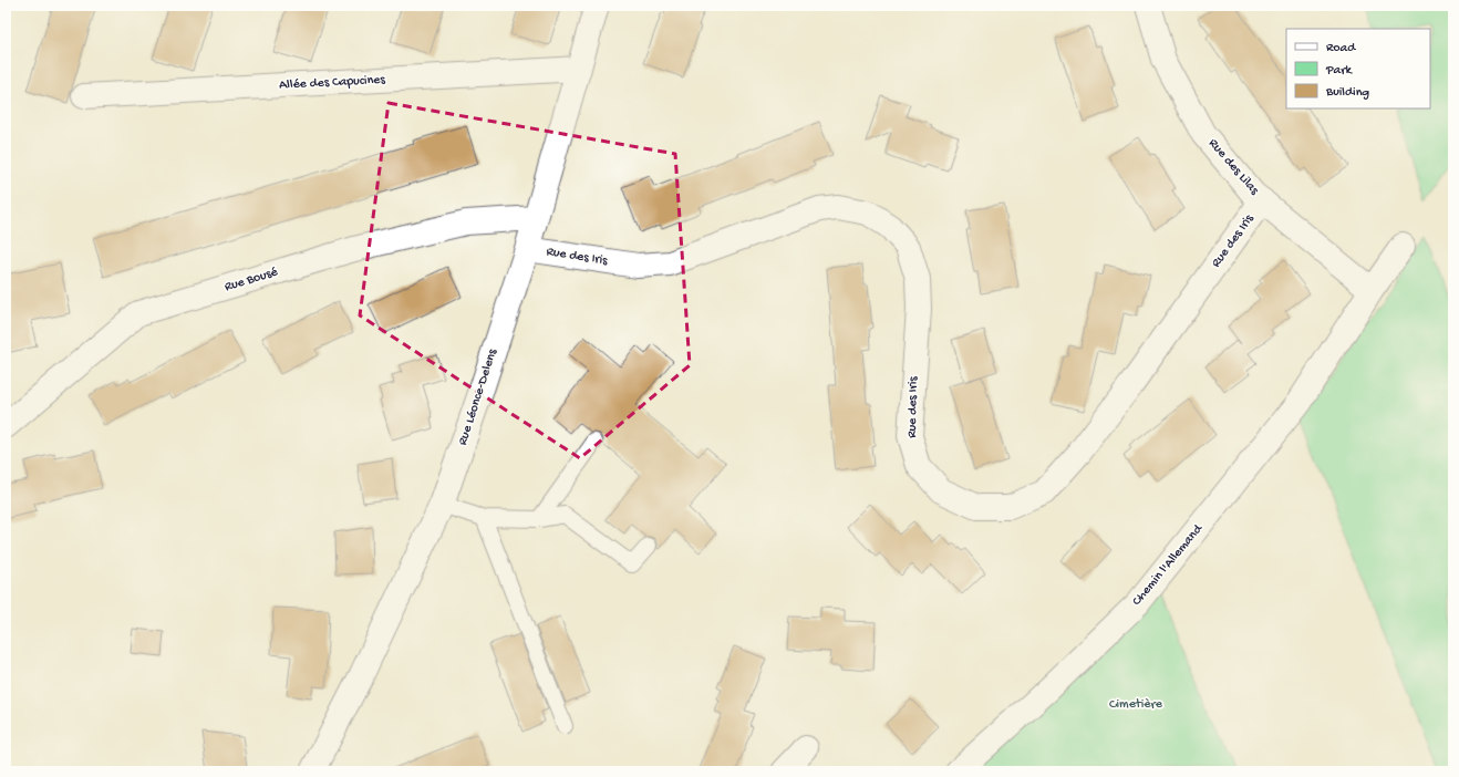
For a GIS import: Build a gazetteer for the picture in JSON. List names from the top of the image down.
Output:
{
  "streets": {
    "street": [
      "Allée des Capucines",
      "Rue des Lilas",
      "Rue des Iris",
      "Rue Bousé",
      "Rue Léonce-Delens",
      "Chemin l'Allemand"
    ]
  },
  "crossings": [
    ["Allée des Capucines", "Rue Léonce-Delens"],
    ["Rue des Lilas", "Rue des Iris"],
    ["Rue des Lilas", "Chemin l'Allemand"],
    ["Rue des Iris", "Rue Léonce-Delens"],
    ["Rue Bousé", "Rue Léonce-Delens"]
  ],
  "parks": ["Cimetière"],
  "legend": ["Road", "Park", "Building"]
}
